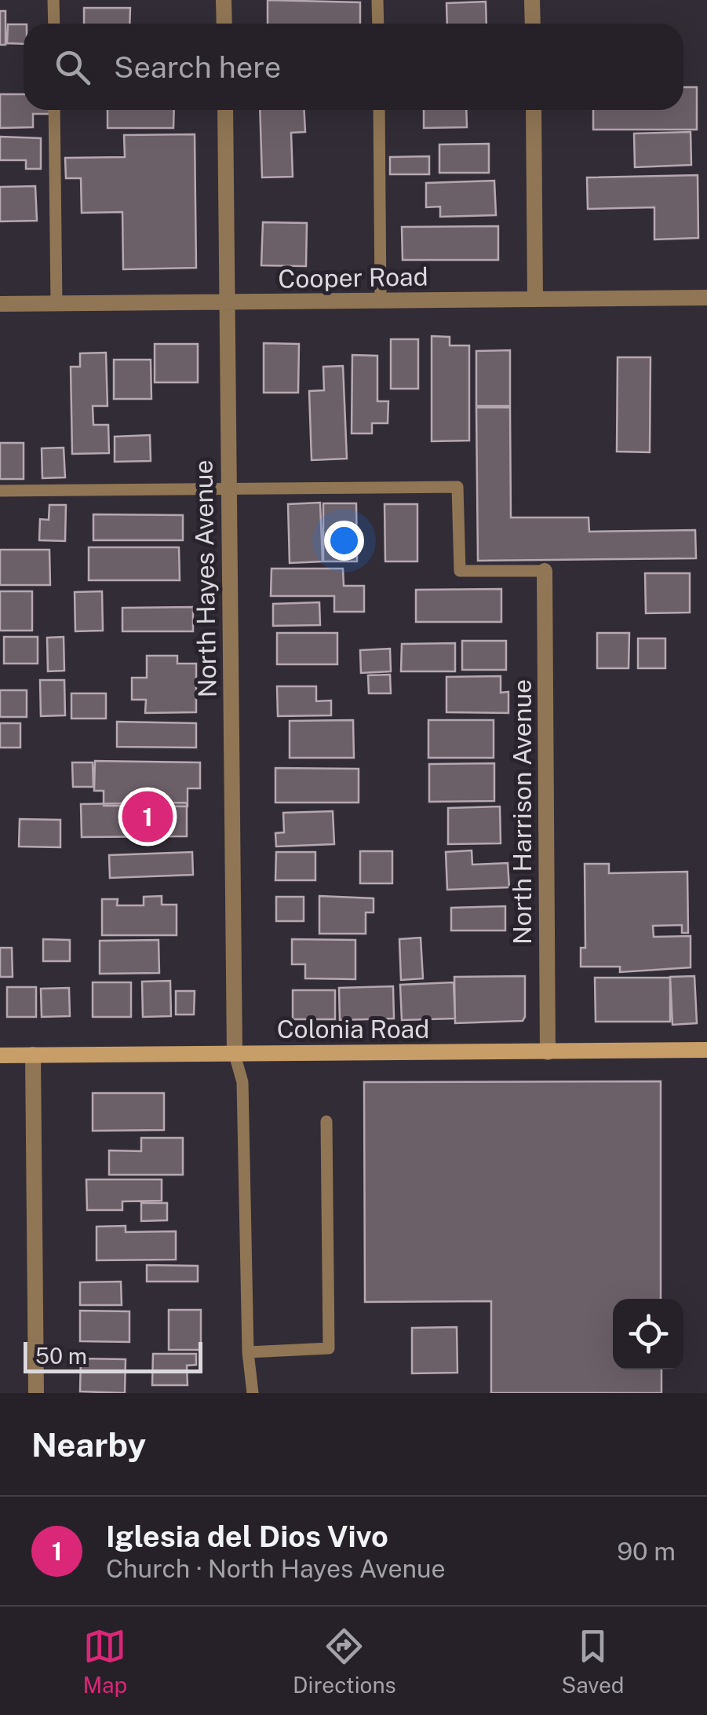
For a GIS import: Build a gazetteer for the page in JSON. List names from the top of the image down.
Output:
{
  "streets": {
    "street": [
      "Cooper Road",
      "North Hayes Avenue",
      "North Harrison Avenue",
      "Colonia Road"
    ]
  },
  "crossings": [
    ["Cooper Road", "North Hayes Avenue"],
    ["North Hayes Avenue", "Colonia Road"],
    ["North Harrison Avenue", "Colonia Road"]
  ],
  "scale_bar": "50 m",
  "page": {
    "search": "Search here",
    "pins": "1",
    "scale": "50 m",
    "heading": "Nearby",
    "list": [
      {
        "mark": "1",
        "name": "Iglesia del Dios Vivo",
        "note": "Church · North Hayes Avenue",
        "value": "90 m"
      }
    ],
    "nav": ["Map", "Directions", "Saved"]
  }
}
